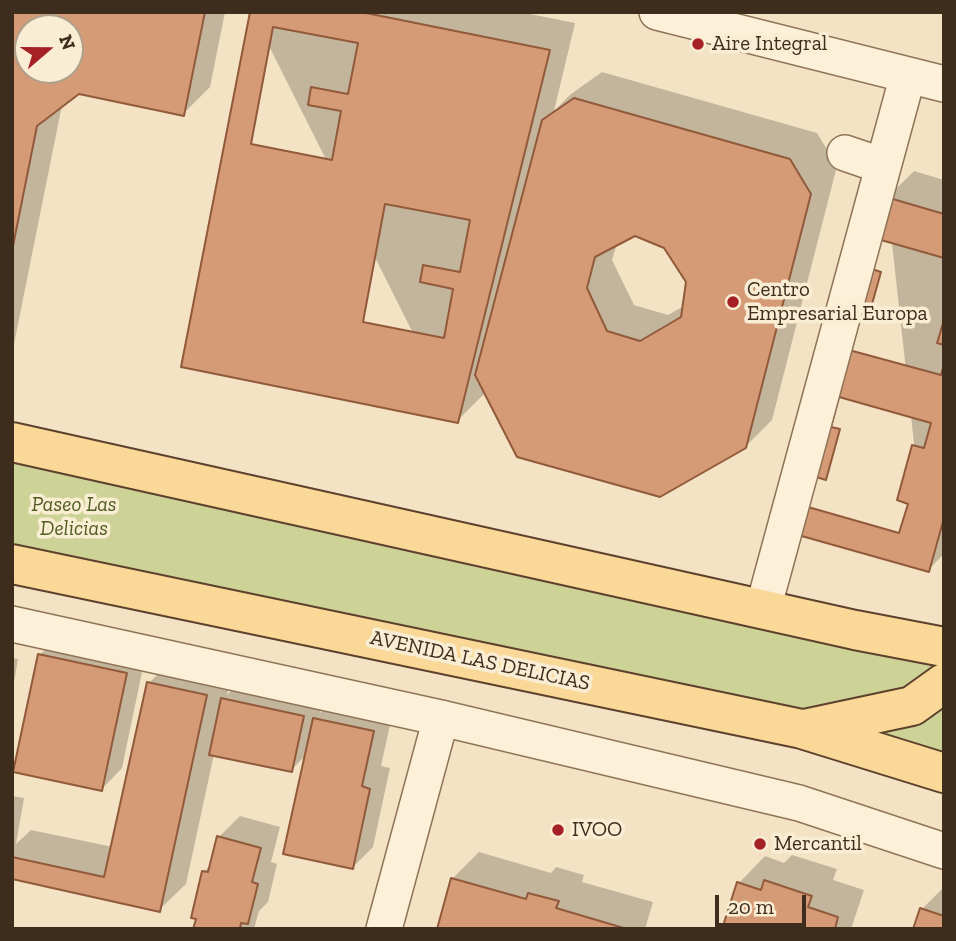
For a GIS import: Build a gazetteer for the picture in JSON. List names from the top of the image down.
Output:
{
  "streets": {
    "main road": ["AVENIDA LAS DELICIAS"]
  },
  "parks": ["Paseo Las Delicias"],
  "places": [
    "Aire Integral",
    "Centro Empresarial Europa",
    "IVOO",
    "Mercantil"
  ],
  "scale_bar": "20 m",
  "north": "right"
}
